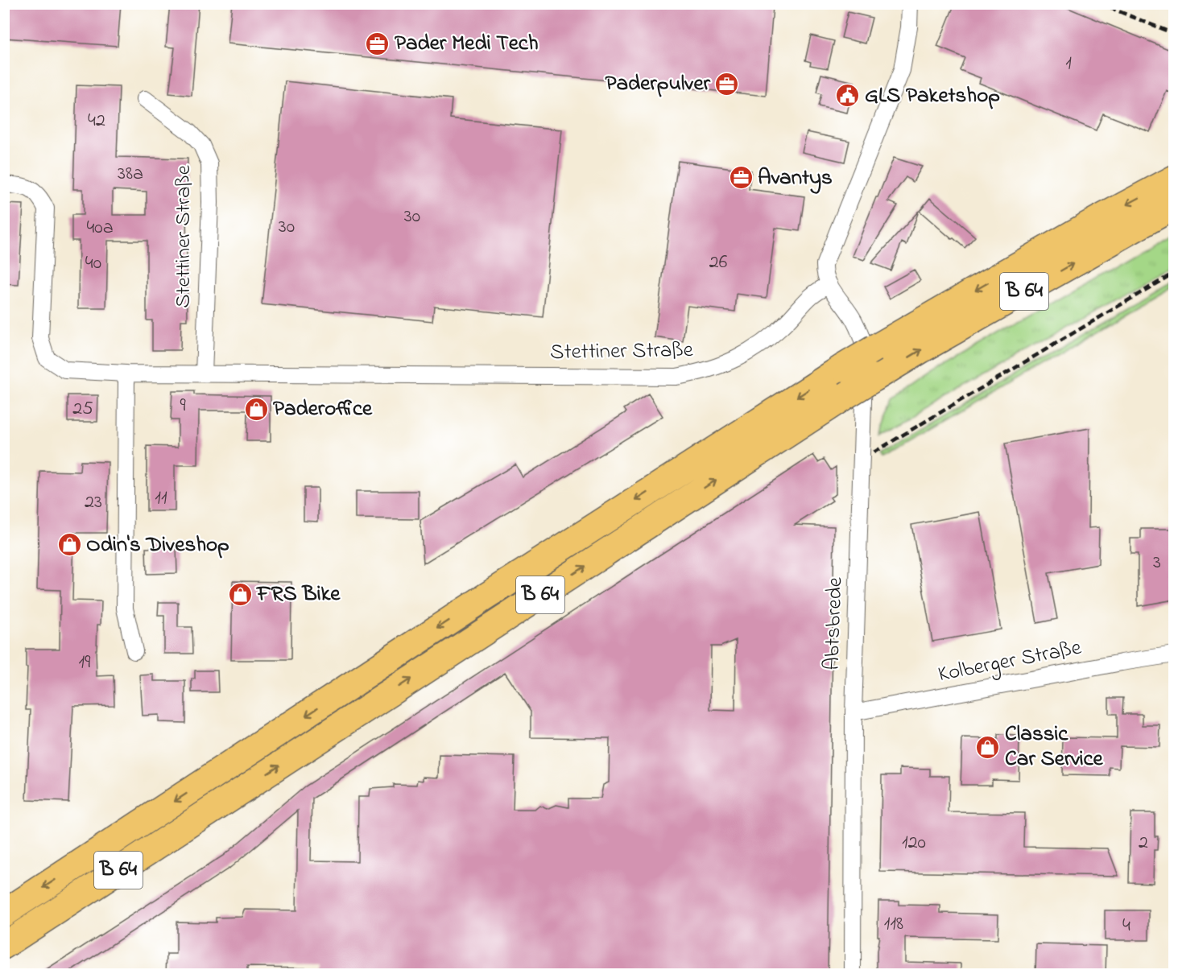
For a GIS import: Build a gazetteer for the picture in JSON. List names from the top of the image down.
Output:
{
  "streets": {
    "highway": ["B 64"],
    "street": ["Stettiner Straße", "Abtsbrede", "Kolberger Straße"]
  },
  "crossings": [
    ["Stettiner Straße", "Abtsbrede"],
    ["Abtsbrede", "Kolberger Straße"]
  ],
  "places": {
    "office": ["Pader Medi Tech", "Paderpulver", "Avantys"],
    "public building": ["GLS Paketshop"],
    "shop": [
      "Paderoffice",
      "Odin's Diveshop",
      "FRS Bike",
      "Classic Car Service"
    ]
  },
  "house_numbers": [
    "1",
    "42",
    "38a",
    "30",
    "30",
    "40a",
    "26",
    "40",
    "9",
    "25",
    "11",
    "23",
    "3",
    "19",
    "120",
    "2",
    "118",
    "4"
  ]
}
